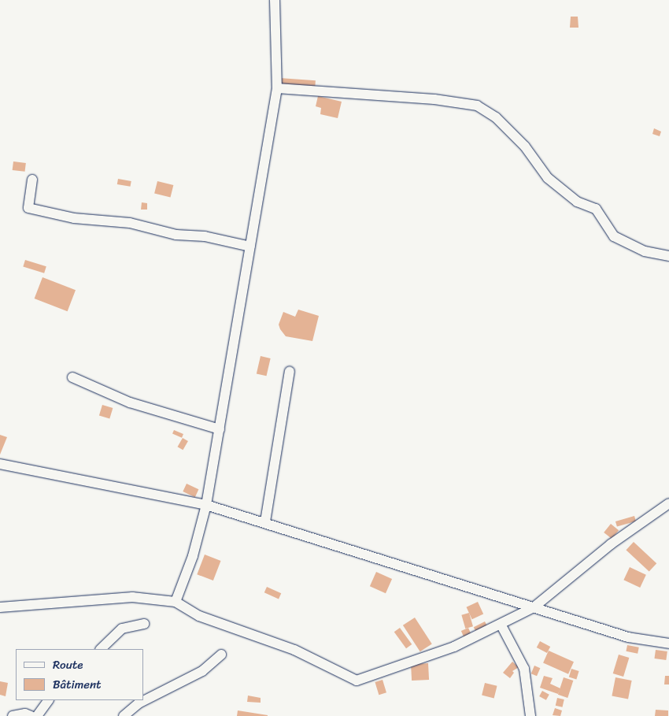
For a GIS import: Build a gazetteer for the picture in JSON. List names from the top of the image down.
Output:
{
  "legend": ["Route", "Bâtiment"]
}
